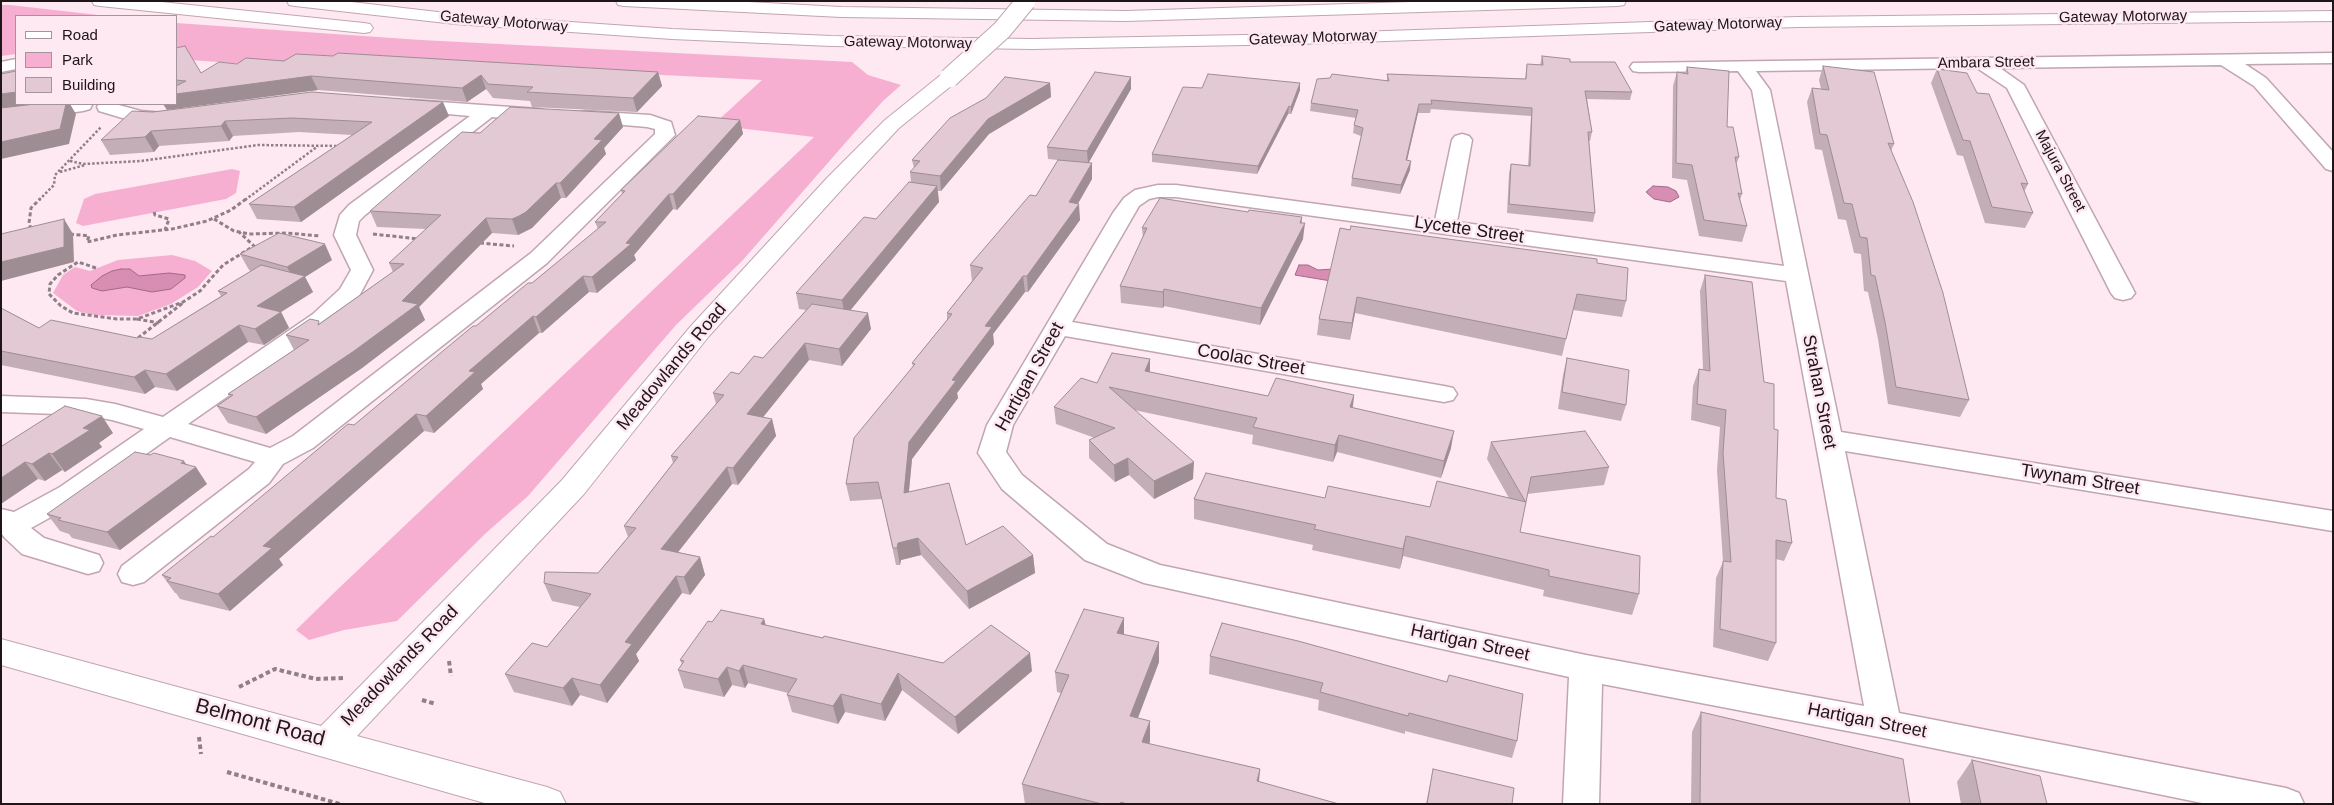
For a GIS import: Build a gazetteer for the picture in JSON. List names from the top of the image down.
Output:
{
  "streets": {
    "main road": ["Gateway Motorway", "Meadowlands Road", "Belmont Road"],
    "street": [
      "Ambara Street",
      "Majura Street",
      "Lycette Street",
      "Coolac Street",
      "Hartigan Street",
      "Strahan Street",
      "Twynam Street"
    ]
  },
  "crossings": [
    ["Ambara Street", "Majura Street"],
    ["Ambara Street", "Strahan Street"],
    ["Lycette Street", "Hartigan Street"],
    ["Lycette Street", "Strahan Street"],
    ["Coolac Street", "Hartigan Street"],
    ["Meadowlands Road", "Belmont Road"],
    ["Hartigan Street", "Strahan Street"],
    ["Strahan Street", "Twynam Street"]
  ],
  "legend": ["Road", "Park", "Building"]
}
